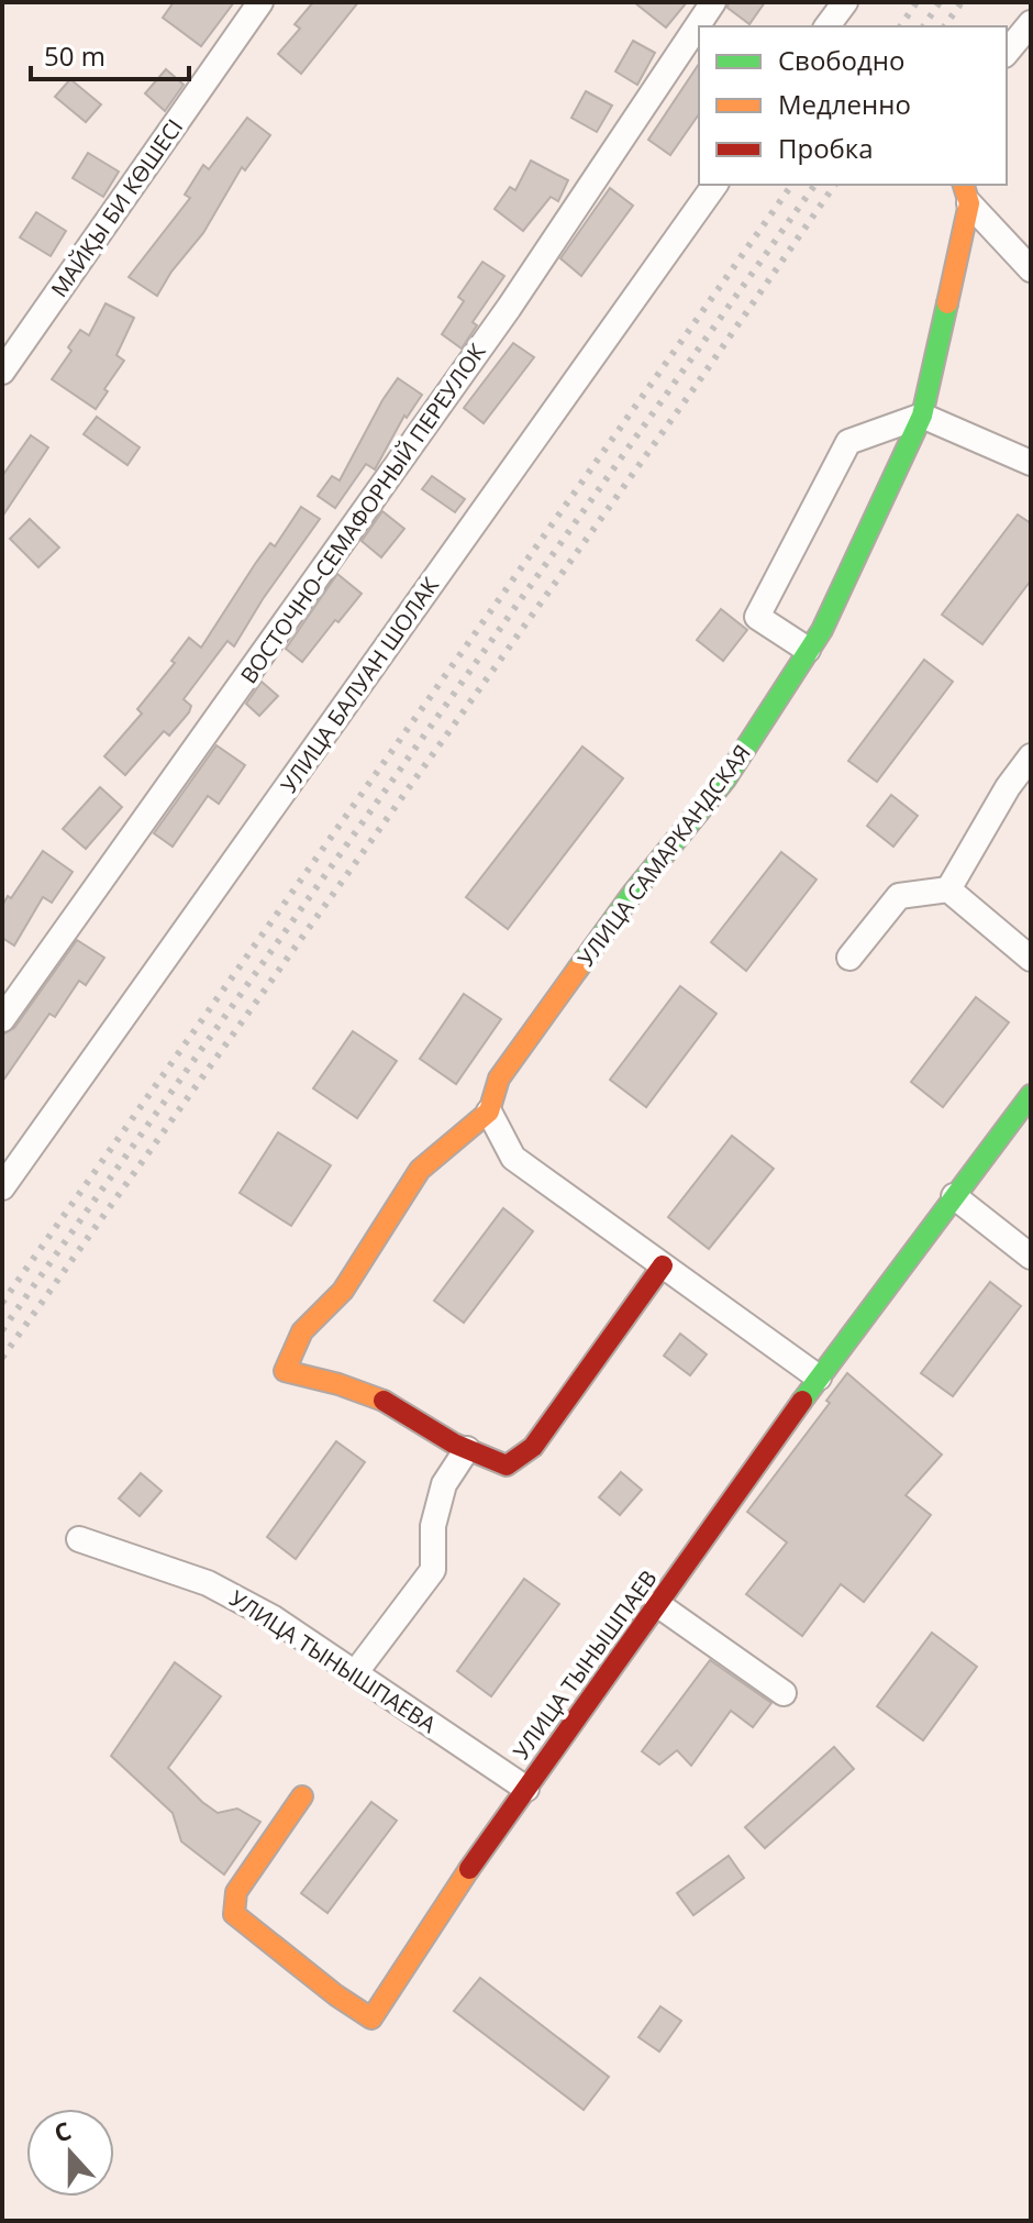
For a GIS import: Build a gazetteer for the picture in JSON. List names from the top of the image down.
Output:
{
  "streets": {
    "street": [
      "МАЙҚЫ БИ КӨШЕСІ",
      "ВОСТОЧНО-СЕМАФОРНЫЙ ПЕРЕУЛОК",
      "УЛИЦА БАЛУАН ШОЛАК",
      "УЛИЦА САМАРКАНДСКАЯ",
      "УЛИЦА ТЫНЫШПАЕВА",
      "УЛИЦА ТЫНЫШПАЕВ"
    ]
  },
  "crossings": [
    ["УЛИЦА ТЫНЫШПАЕВА", "УЛИЦА ТЫНЫШПАЕВ"]
  ],
  "legend": ["Свободно", "Медленно", "Пробка"],
  "scale_bar": "50 m",
  "north": "top"
}
